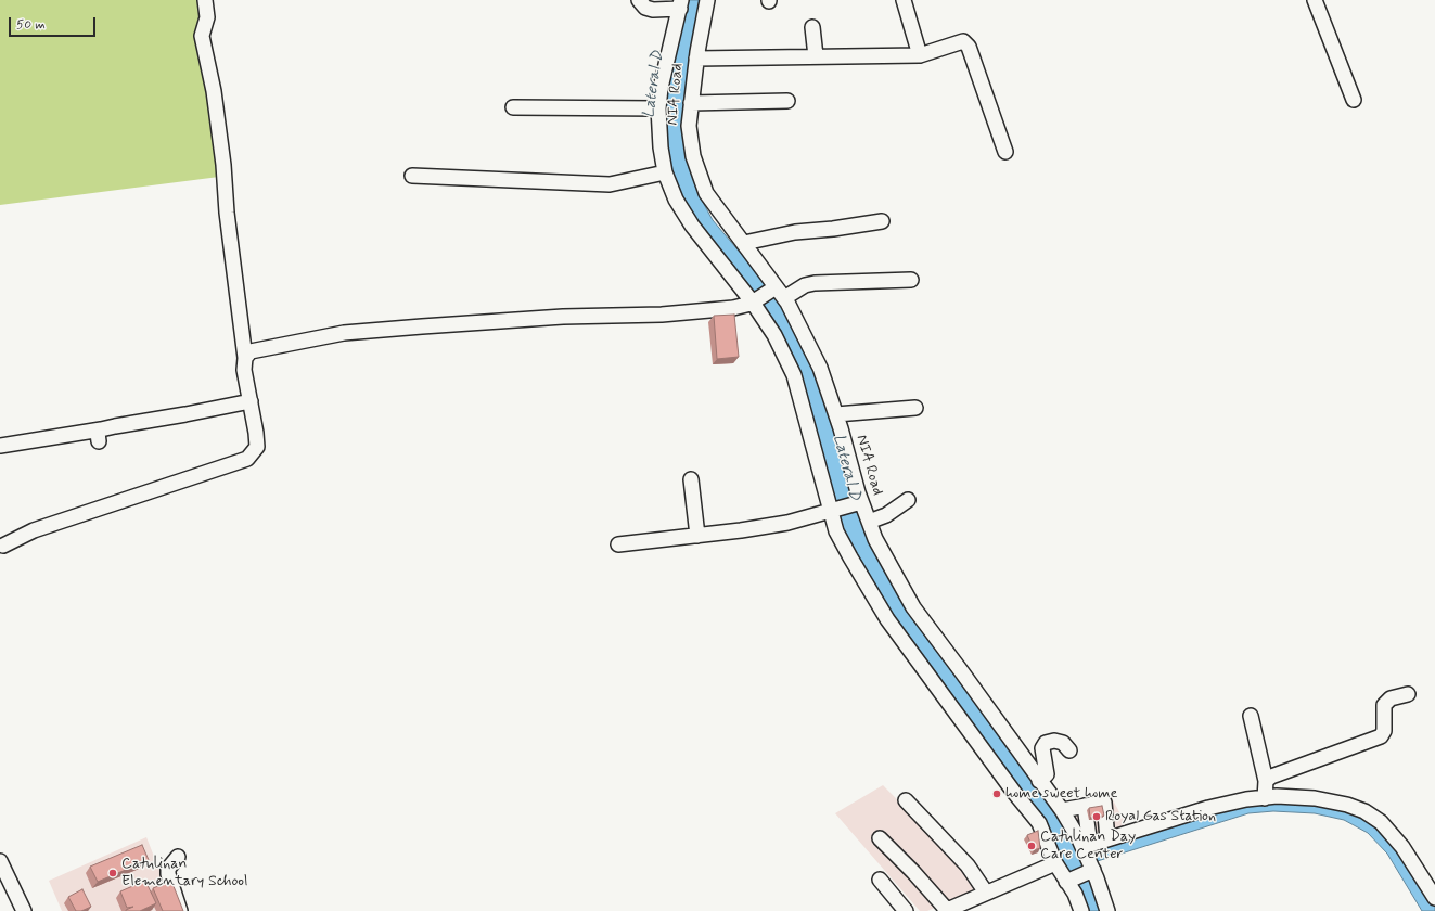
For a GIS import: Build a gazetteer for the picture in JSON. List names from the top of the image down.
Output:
{
  "streets": {
    "street": ["NIA Road"]
  },
  "water": ["Lateral D"],
  "places": [
    "home sweet home",
    "Royal Gas Station",
    "Catulinan Day Care Center",
    "Catulinan Elementary School"
  ],
  "scale_bar": "50 m"
}
